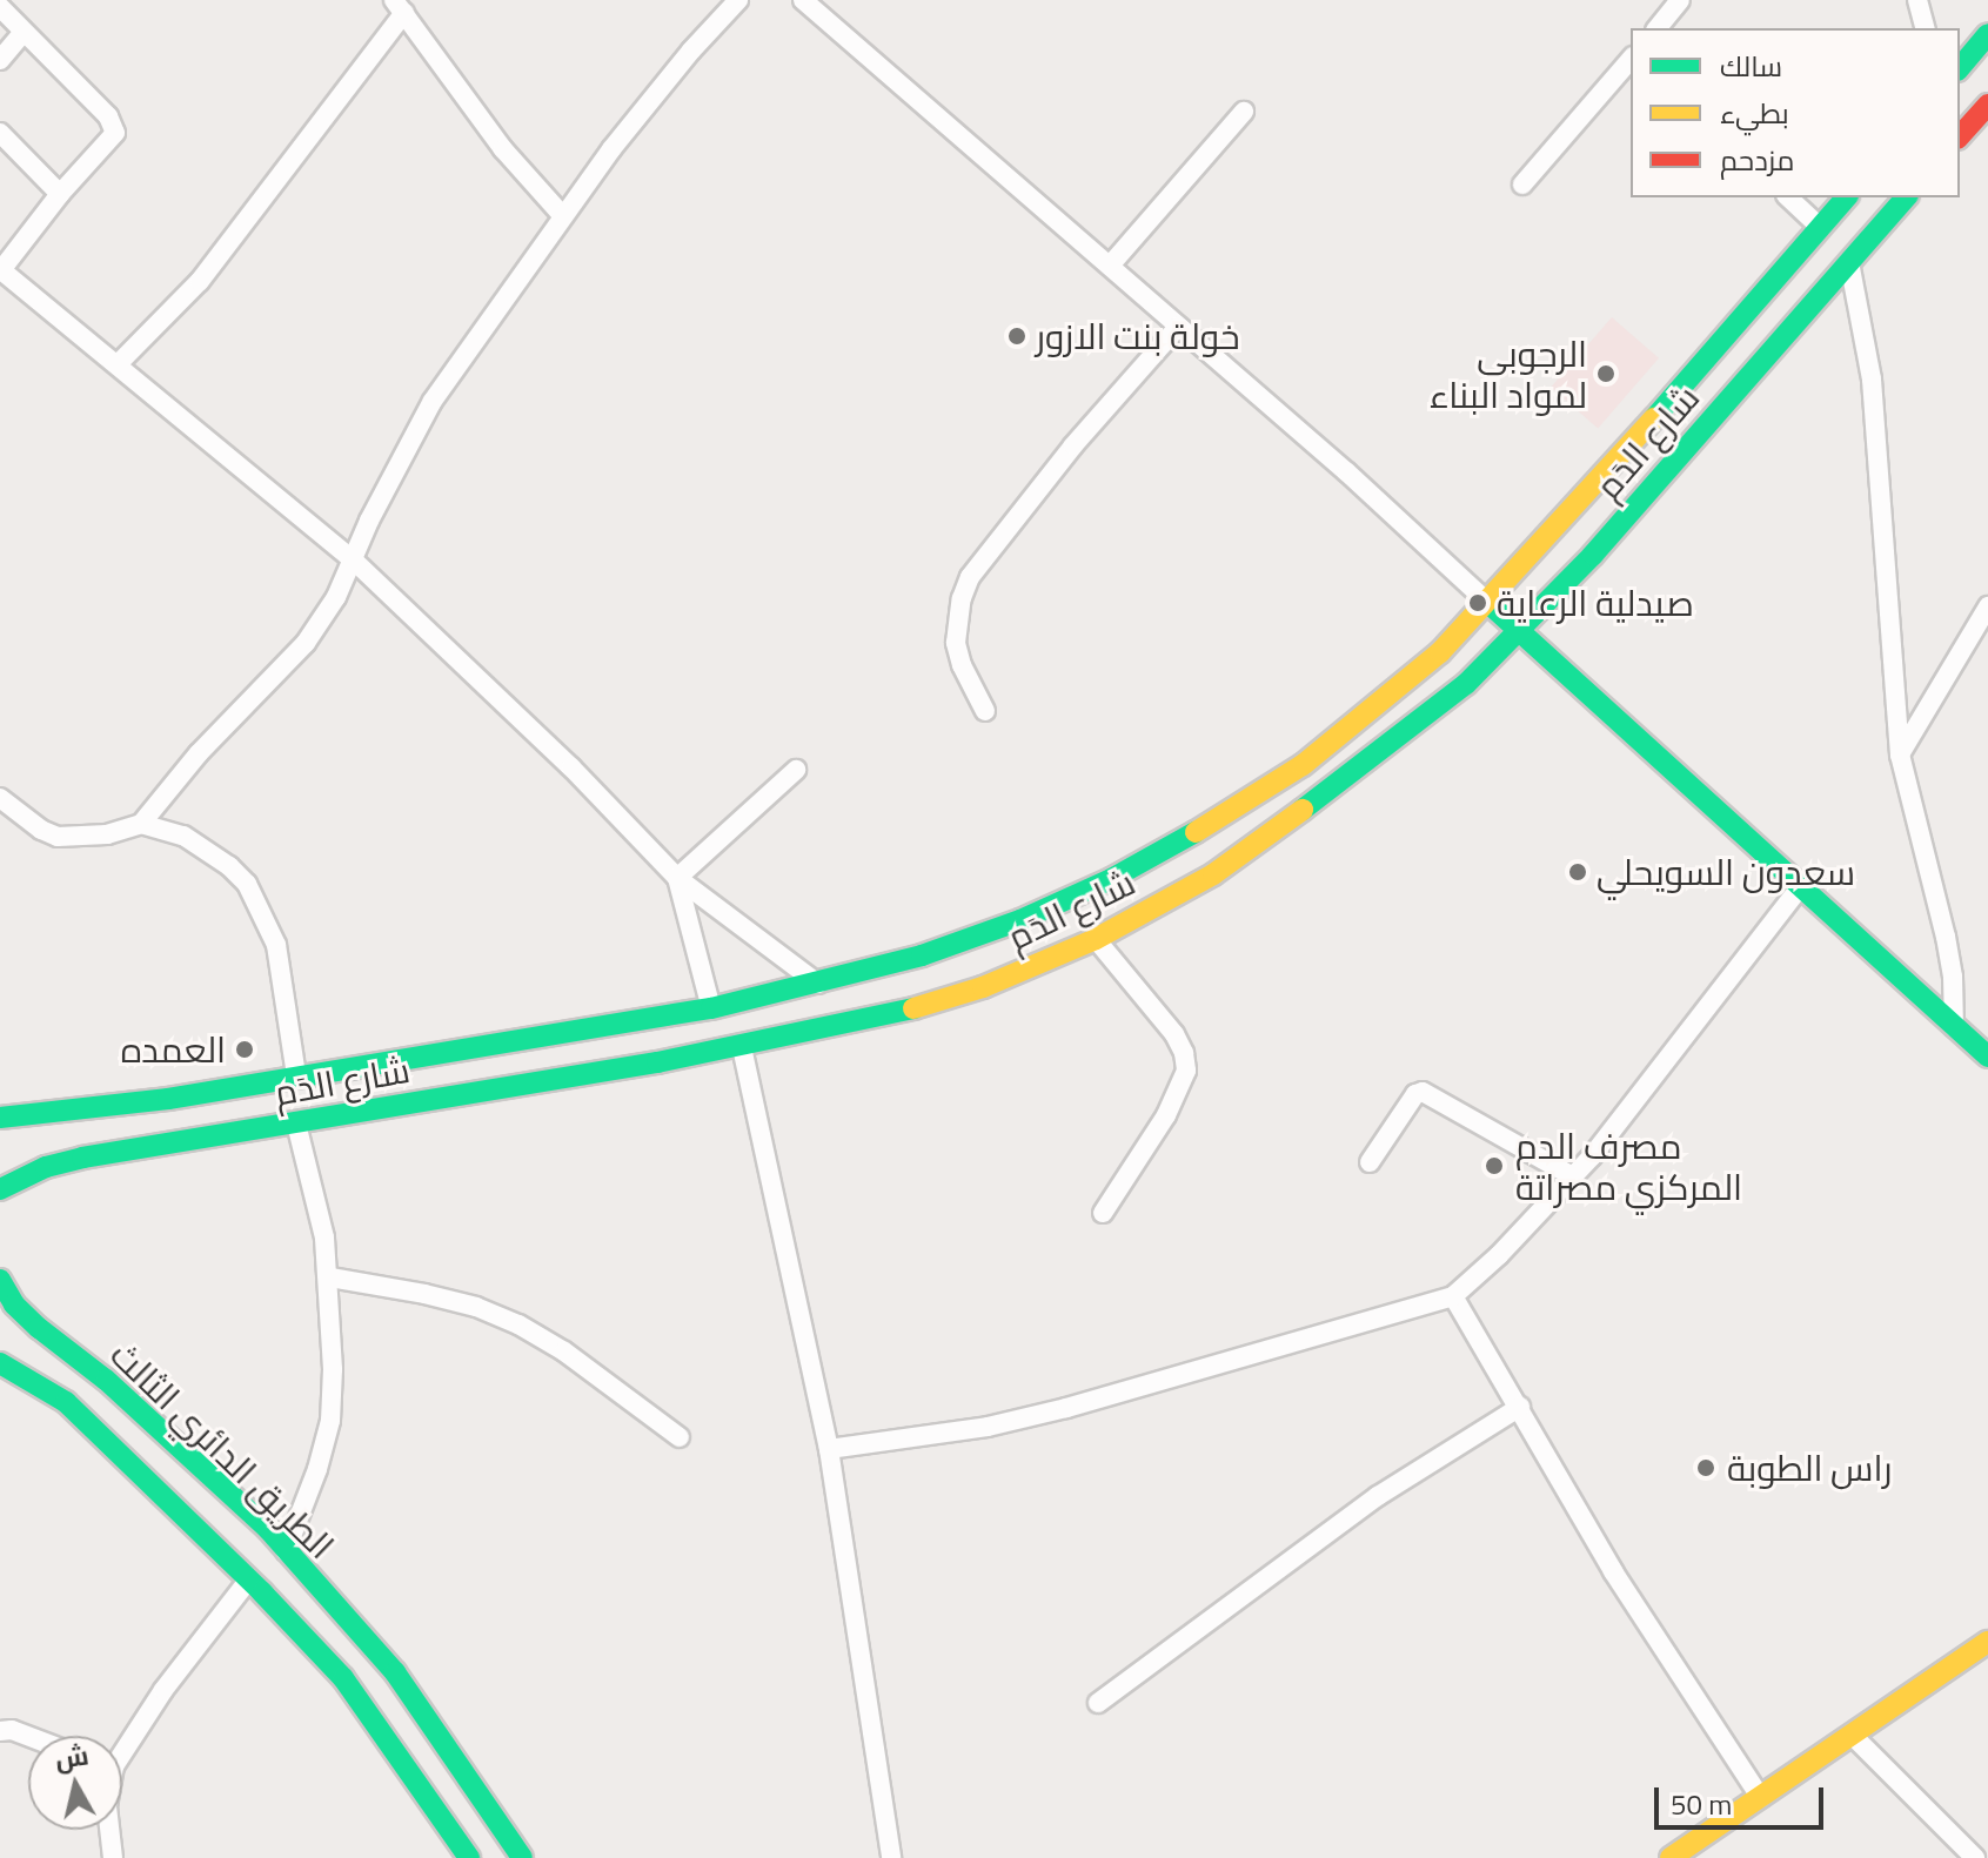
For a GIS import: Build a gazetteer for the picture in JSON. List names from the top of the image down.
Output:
{
  "streets": {
    "main road": ["شارع الدَم", "الطريق الدائري الثالث"]
  },
  "places": [
    "خولة بنت الازور",
    "الرجوبي لمواد البناء",
    "صيدلية الرعاية",
    "سعدون السويحلي",
    "العمده",
    "مصرف الدم المركزي مصراتة",
    "راس الطوبة"
  ],
  "legend": ["سالك", "بطيء", "مزدحم"],
  "scale_bar": "50 m",
  "north": "top"
}
